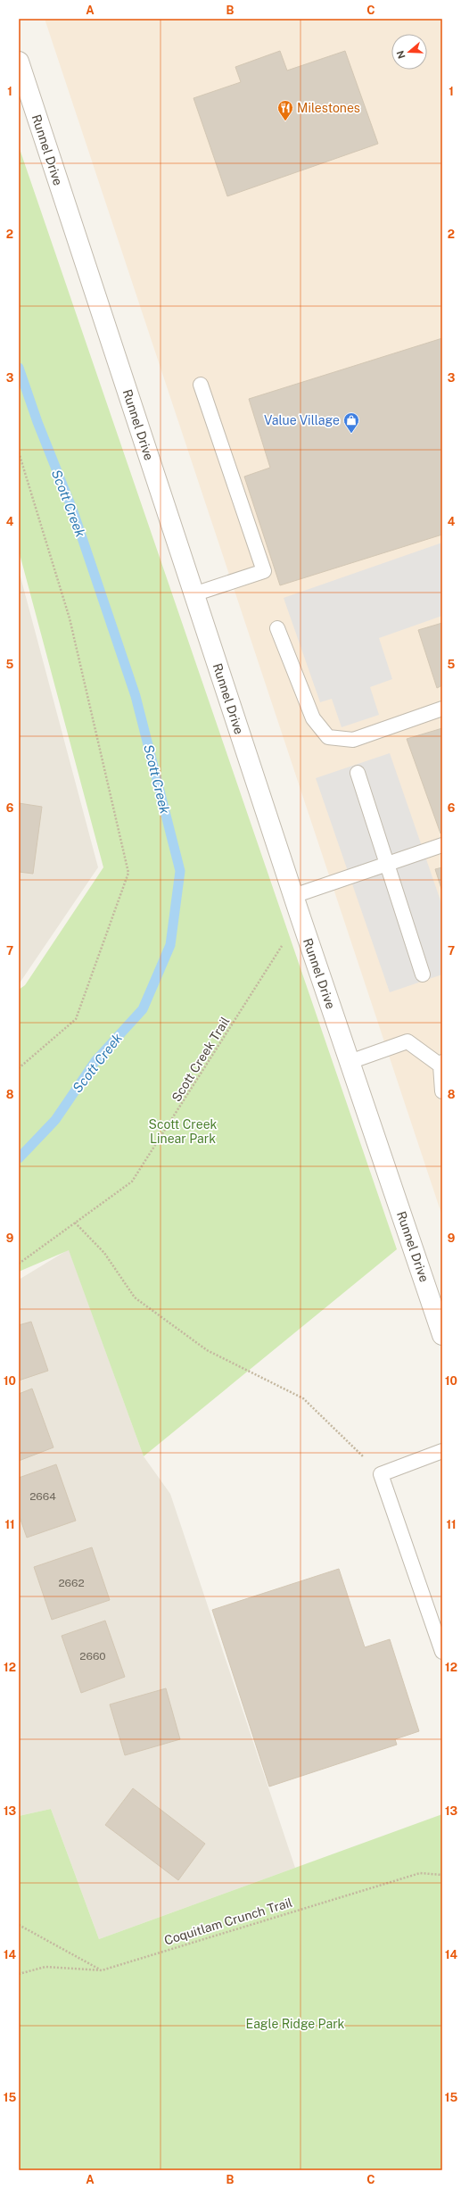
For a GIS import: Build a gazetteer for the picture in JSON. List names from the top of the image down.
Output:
{
  "streets": {
    "street": ["Runnel Drive"],
    "path": ["Scott Creek Trail", "Coquitlam Crunch Trail"]
  },
  "crossings": [
    ["Runnel Drive", "Scott Creek Trail"]
  ],
  "water": ["Scott Creek"],
  "parks": ["Scott Creek Linear Park", "Eagle Ridge Park"],
  "places": {
    "restaurant": ["Milestones"],
    "shop": ["Value Village"]
  },
  "house_numbers": ["2664", "2662", "2660"],
  "north": "left",
  "grid": {
    "columns": ["A", "B", "C"],
    "rows": [
      "1",
      "2",
      "3",
      "4",
      "5",
      "6",
      "7",
      "8",
      "9",
      "10",
      "11",
      "12",
      "13",
      "14",
      "15"
    ]
  }
}
